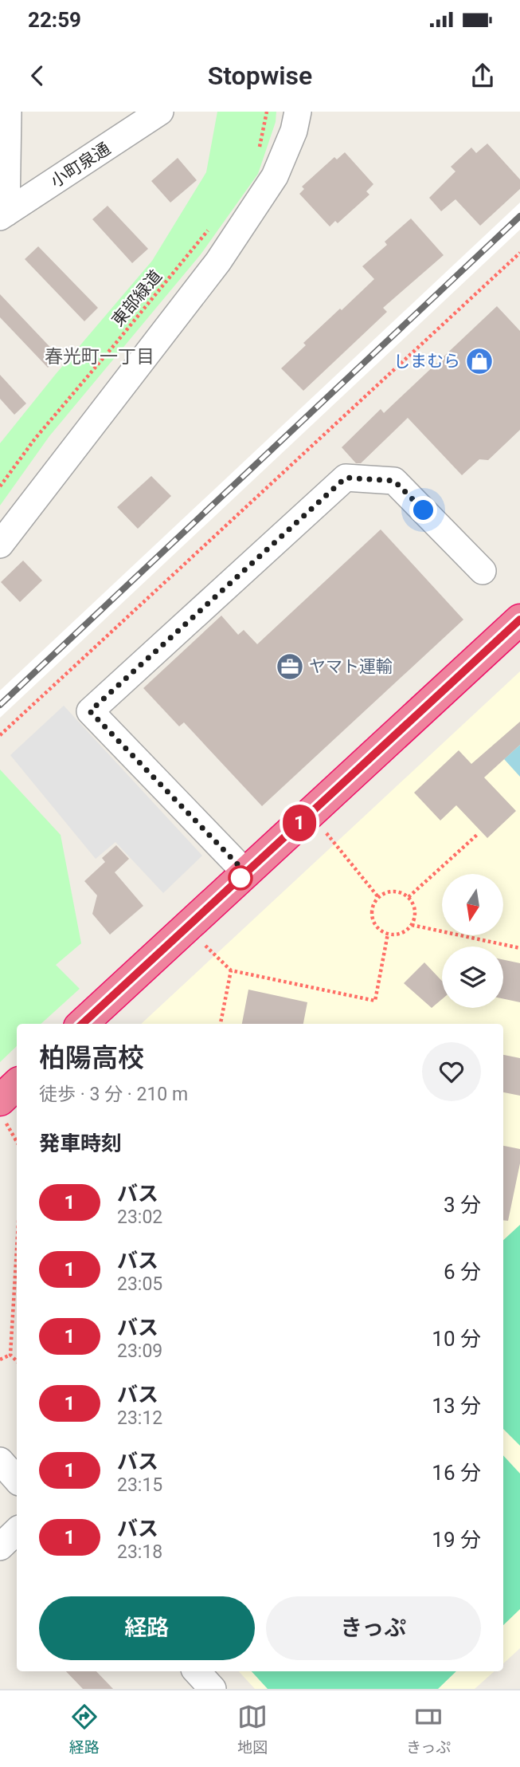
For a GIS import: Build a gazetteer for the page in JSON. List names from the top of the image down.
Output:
{
  "streets": {
    "street": ["小町泉通"],
    "path": ["東部緑道"]
  },
  "districts": ["春光町一丁目"],
  "places": {
    "shop": ["しまむら"],
    "office": ["ヤマト運輸"]
  },
  "lines": ["bus line 1"],
  "north": "bottom",
  "page": {
    "status": "22:59",
    "header": "Stopwise",
    "on_map": "1",
    "heading": [
      ["柏陽高校", "徒歩 · 3 分 · 210 m"],
      "発車時刻"
    ],
    "list": [
      {
        "mark": "1",
        "name": "バス",
        "note": "23:02",
        "value": "3 分"
      },
      {
        "mark": "1",
        "name": "バス",
        "note": "23:05",
        "value": "6 分"
      },
      {
        "mark": "1",
        "name": "バス",
        "note": "23:09",
        "value": "10 分"
      },
      {
        "mark": "1",
        "name": "バス",
        "note": "23:12",
        "value": "13 分"
      },
      {
        "mark": "1",
        "name": "バス",
        "note": "23:15",
        "value": "16 分"
      },
      {
        "mark": "1",
        "name": "バス",
        "note": "23:18",
        "value": "19 分"
      }
    ],
    "buttons": ["経路", "きっぷ"],
    "tabs": ["経路", "地図", "きっぷ"]
  }
}
